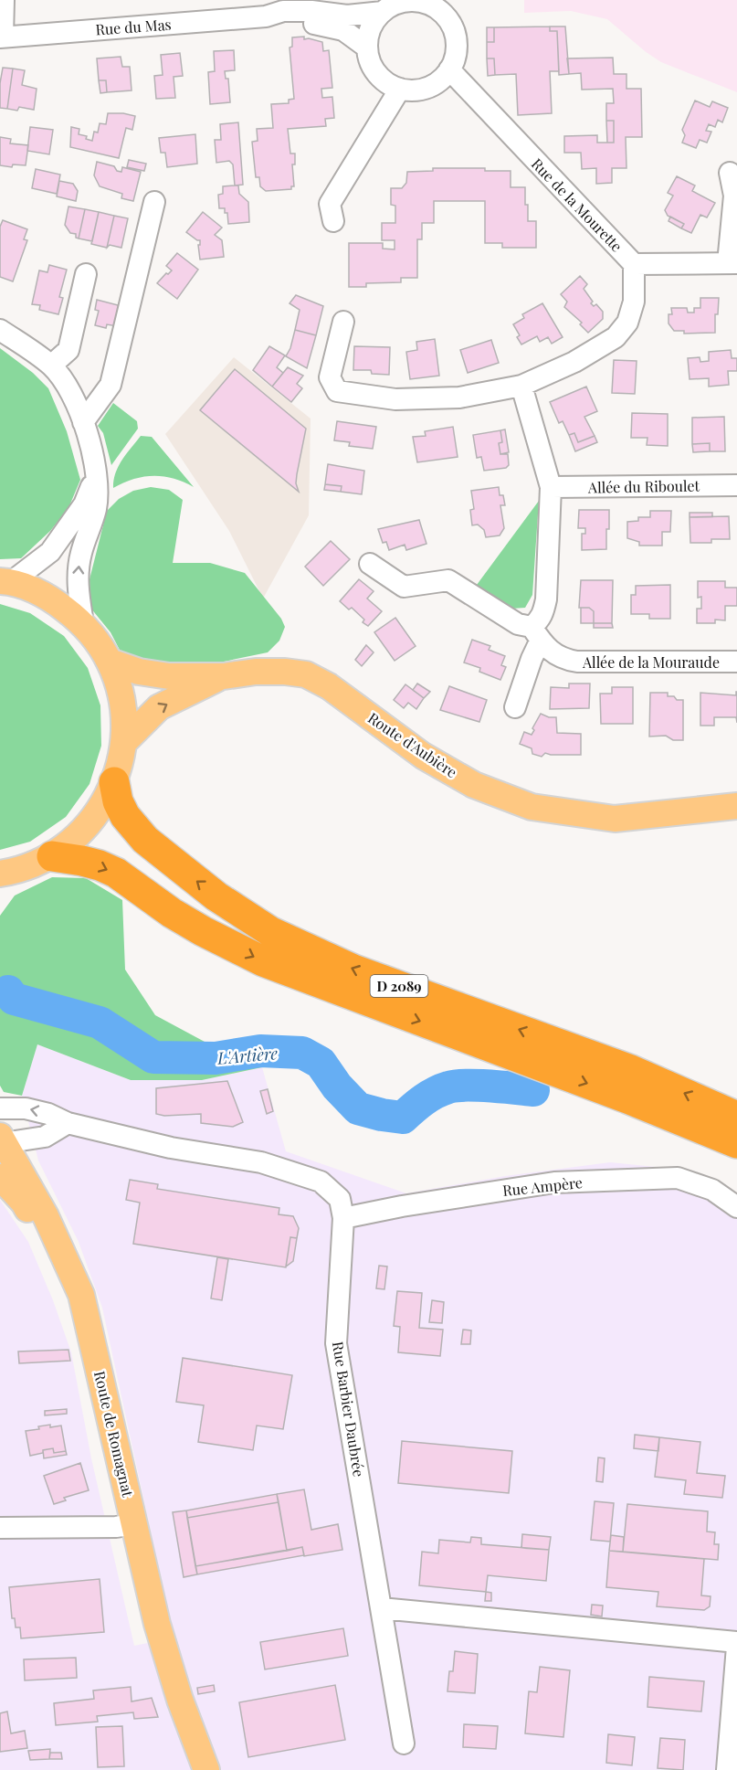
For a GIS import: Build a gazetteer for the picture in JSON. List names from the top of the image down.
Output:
{
  "streets": {
    "highway": ["D 2089"],
    "main road": ["Route d'Aubière", "Route de Romagnat"],
    "street": [
      "Rue du Mas",
      "Rue de la Mourette",
      "Allée du Riboulet",
      "Allée de la Mouraude",
      "Rue Ampère",
      "Rue Barbier Daubrée"
    ]
  },
  "crossings": [
    ["Rue du Mas", "Rue de la Mourette"],
    ["Rue Ampère", "Rue Barbier Daubrée"]
  ],
  "water": ["L'Artière"]
}
